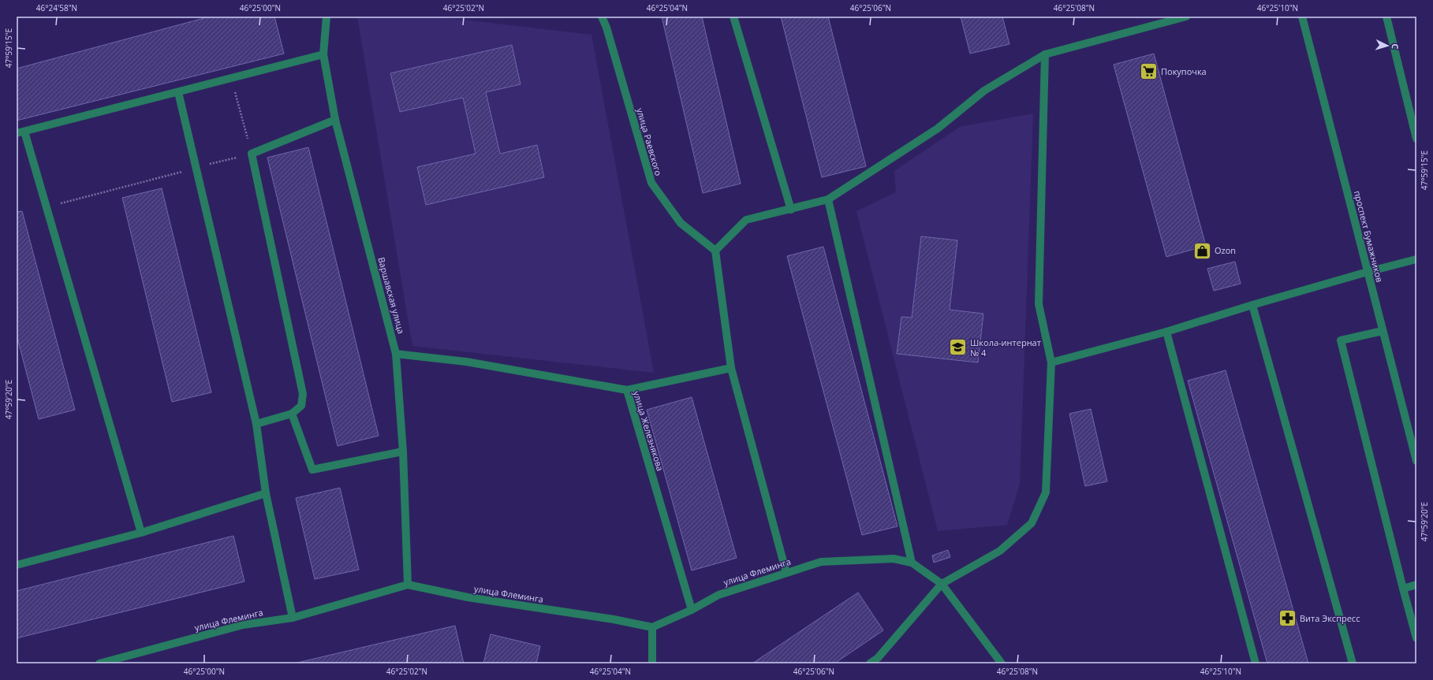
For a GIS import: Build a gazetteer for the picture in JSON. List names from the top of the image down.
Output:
{
  "streets": {
    "street": [
      "улица Раевского",
      "проспект Бумажников",
      "Варшавская улица",
      "улица Железнякова",
      "улица Флеминга"
    ]
  },
  "crossings": [
    ["Варшавская улица", "улица Железнякова"],
    ["Варшавская улица", "улица Флеминга"],
    ["улица Железнякова", "улица Флеминга"]
  ],
  "places": {
    "supermarket": ["Покупочка"],
    "shop": ["Ozon"],
    "school or university": ["Школа-интернат № 4"],
    "pharmacy": ["Вита Экспресс"]
  },
  "north": "right",
  "coordinates": [
    "46°24'58\"N",
    "46°25'00\"N",
    "46°25'02\"N",
    "46°25'04\"N",
    "46°25'06\"N",
    "46°25'08\"N",
    "46°25'10\"N",
    "47°59'15\"E",
    "47°59'20\"E"
  ]
}
